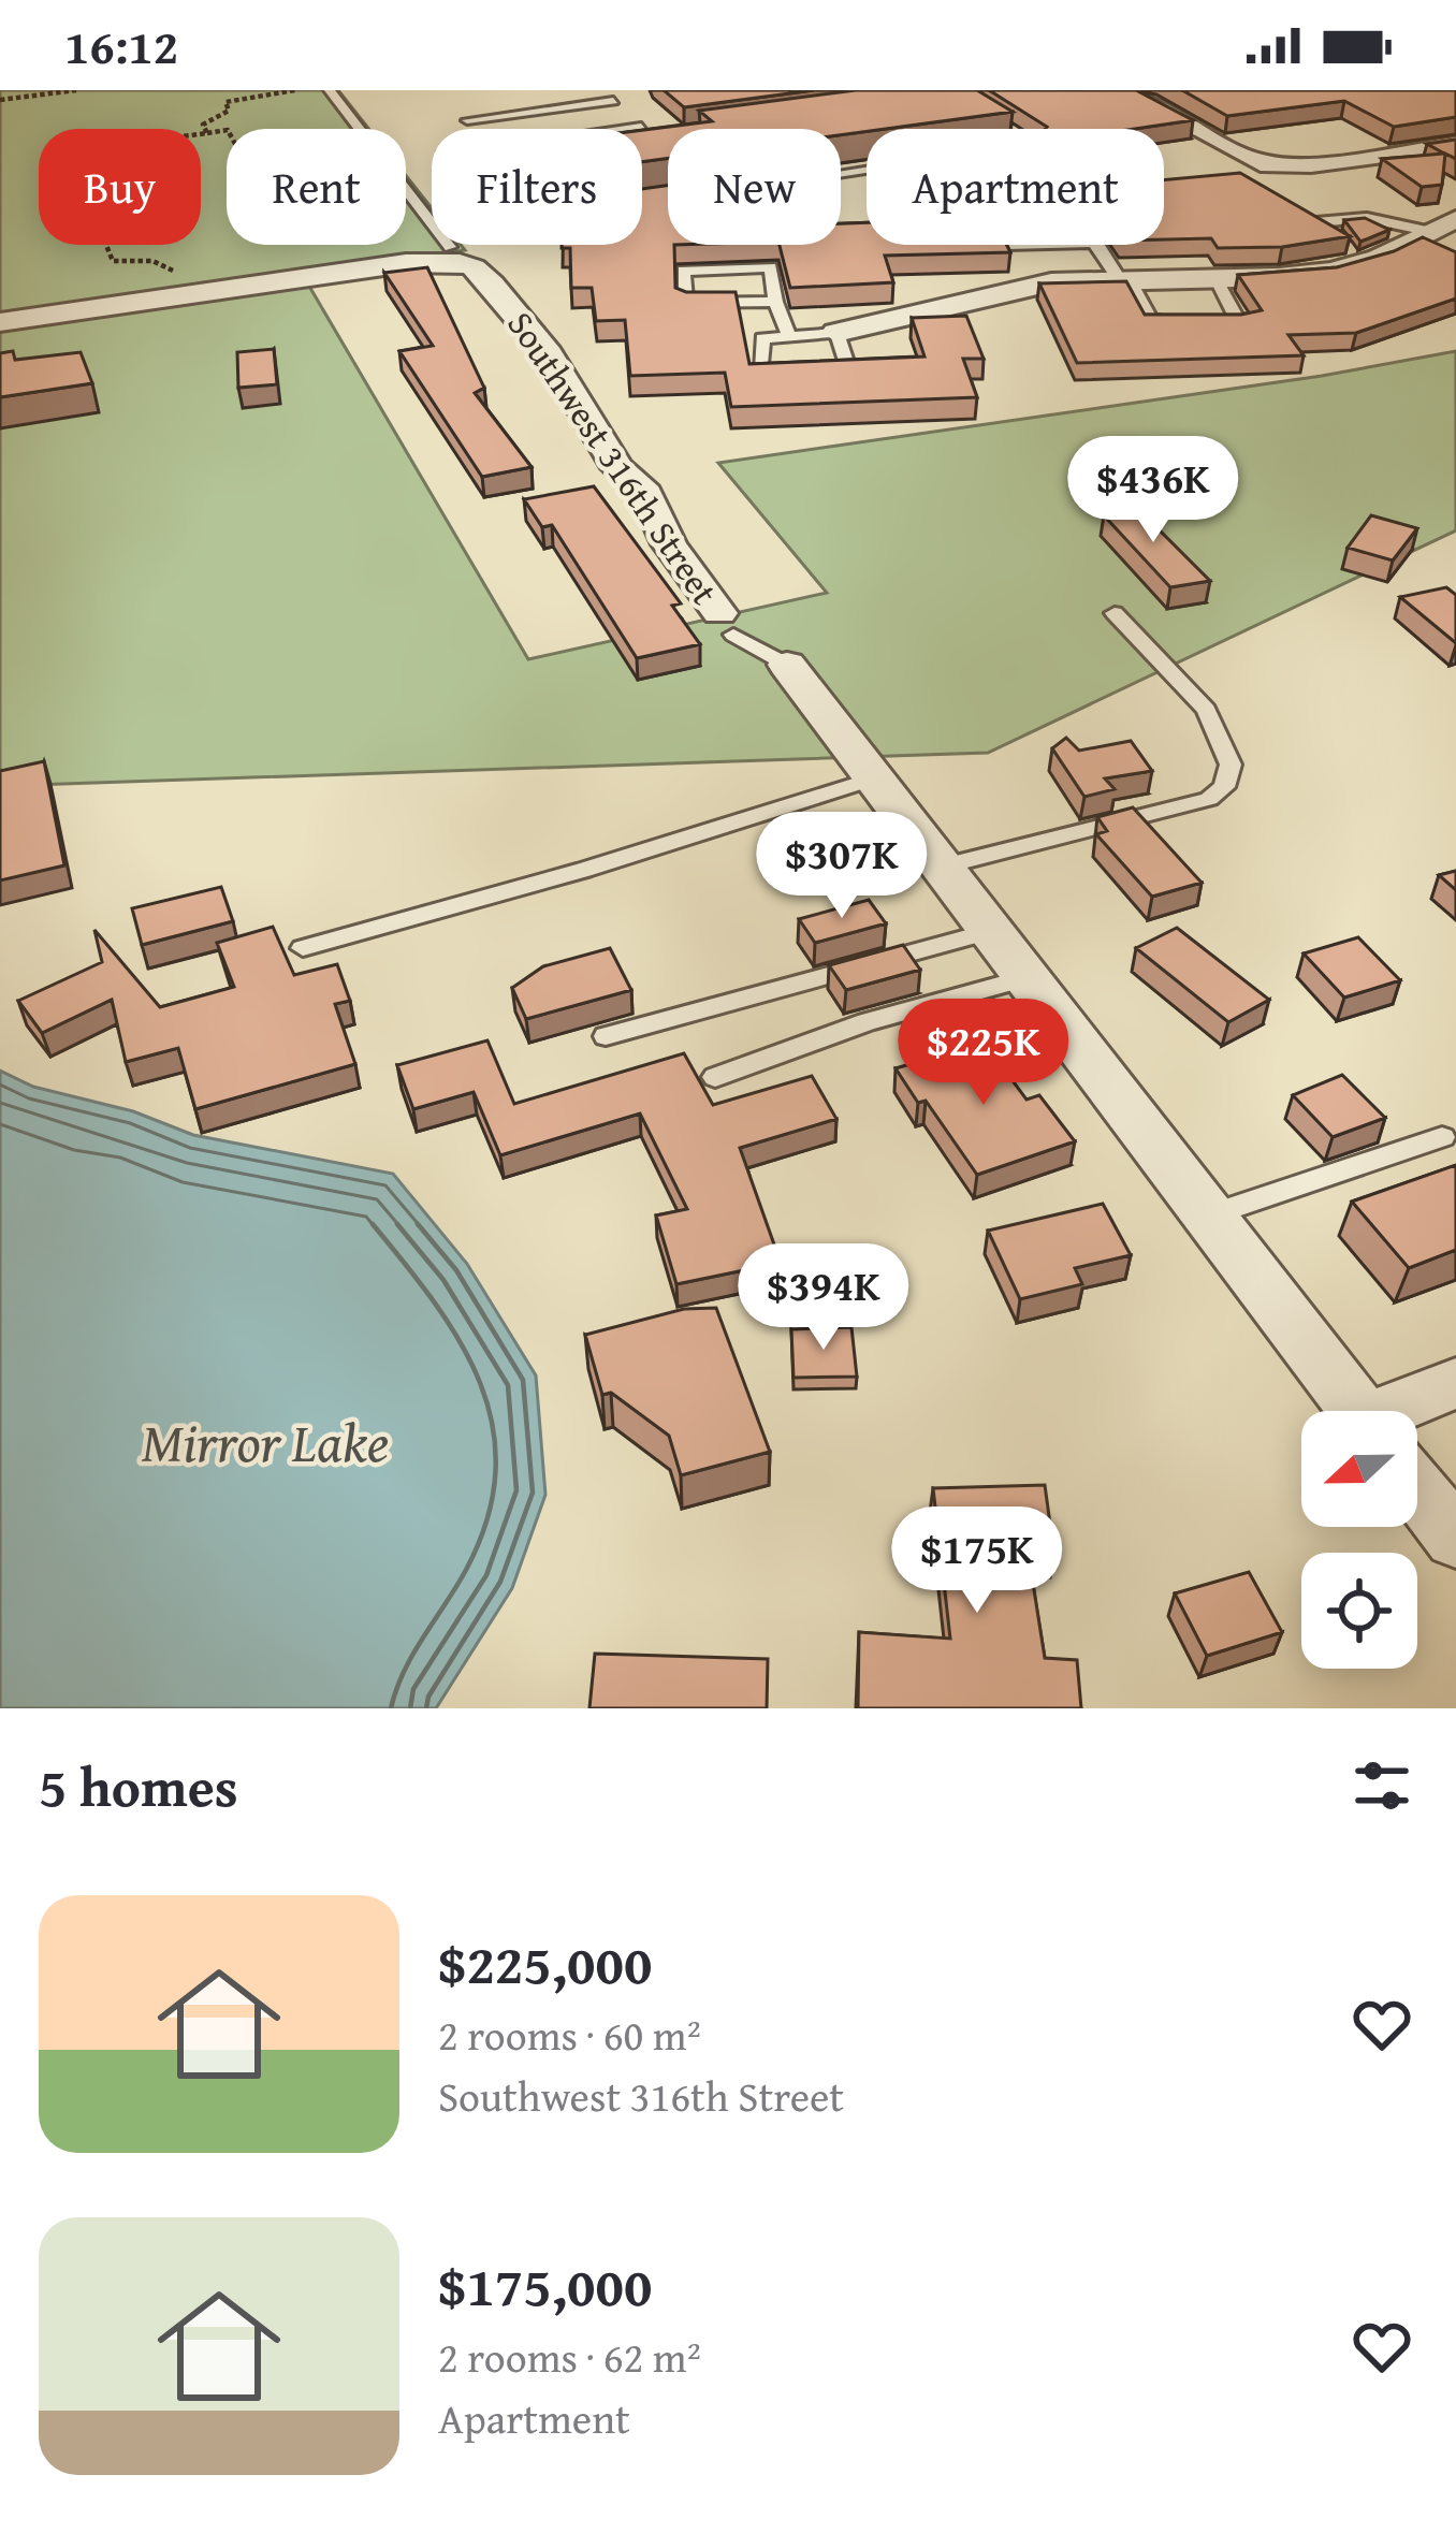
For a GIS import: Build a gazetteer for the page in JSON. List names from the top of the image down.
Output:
{
  "streets": {
    "street": ["Southwest 316th Street"]
  },
  "water": ["Mirror Lake"],
  "north": "left",
  "page": {
    "status": "16:12",
    "chip": [
      "Buy",
      "Rent",
      "Filters",
      "New",
      "Apartment"
    ],
    "price": [
      "$436K",
      "$307K",
      "$225K",
      "$394K",
      "$175K"
    ],
    "heading": "5 homes",
    "list": [
      {
        "name": "$225,000",
        "note": "2 rooms · 60 m² · Southwest 316th Street"
      },
      {
        "name": "$175,000",
        "note": "2 rooms · 62 m² · Apartment"
      }
    ]
  }
}
